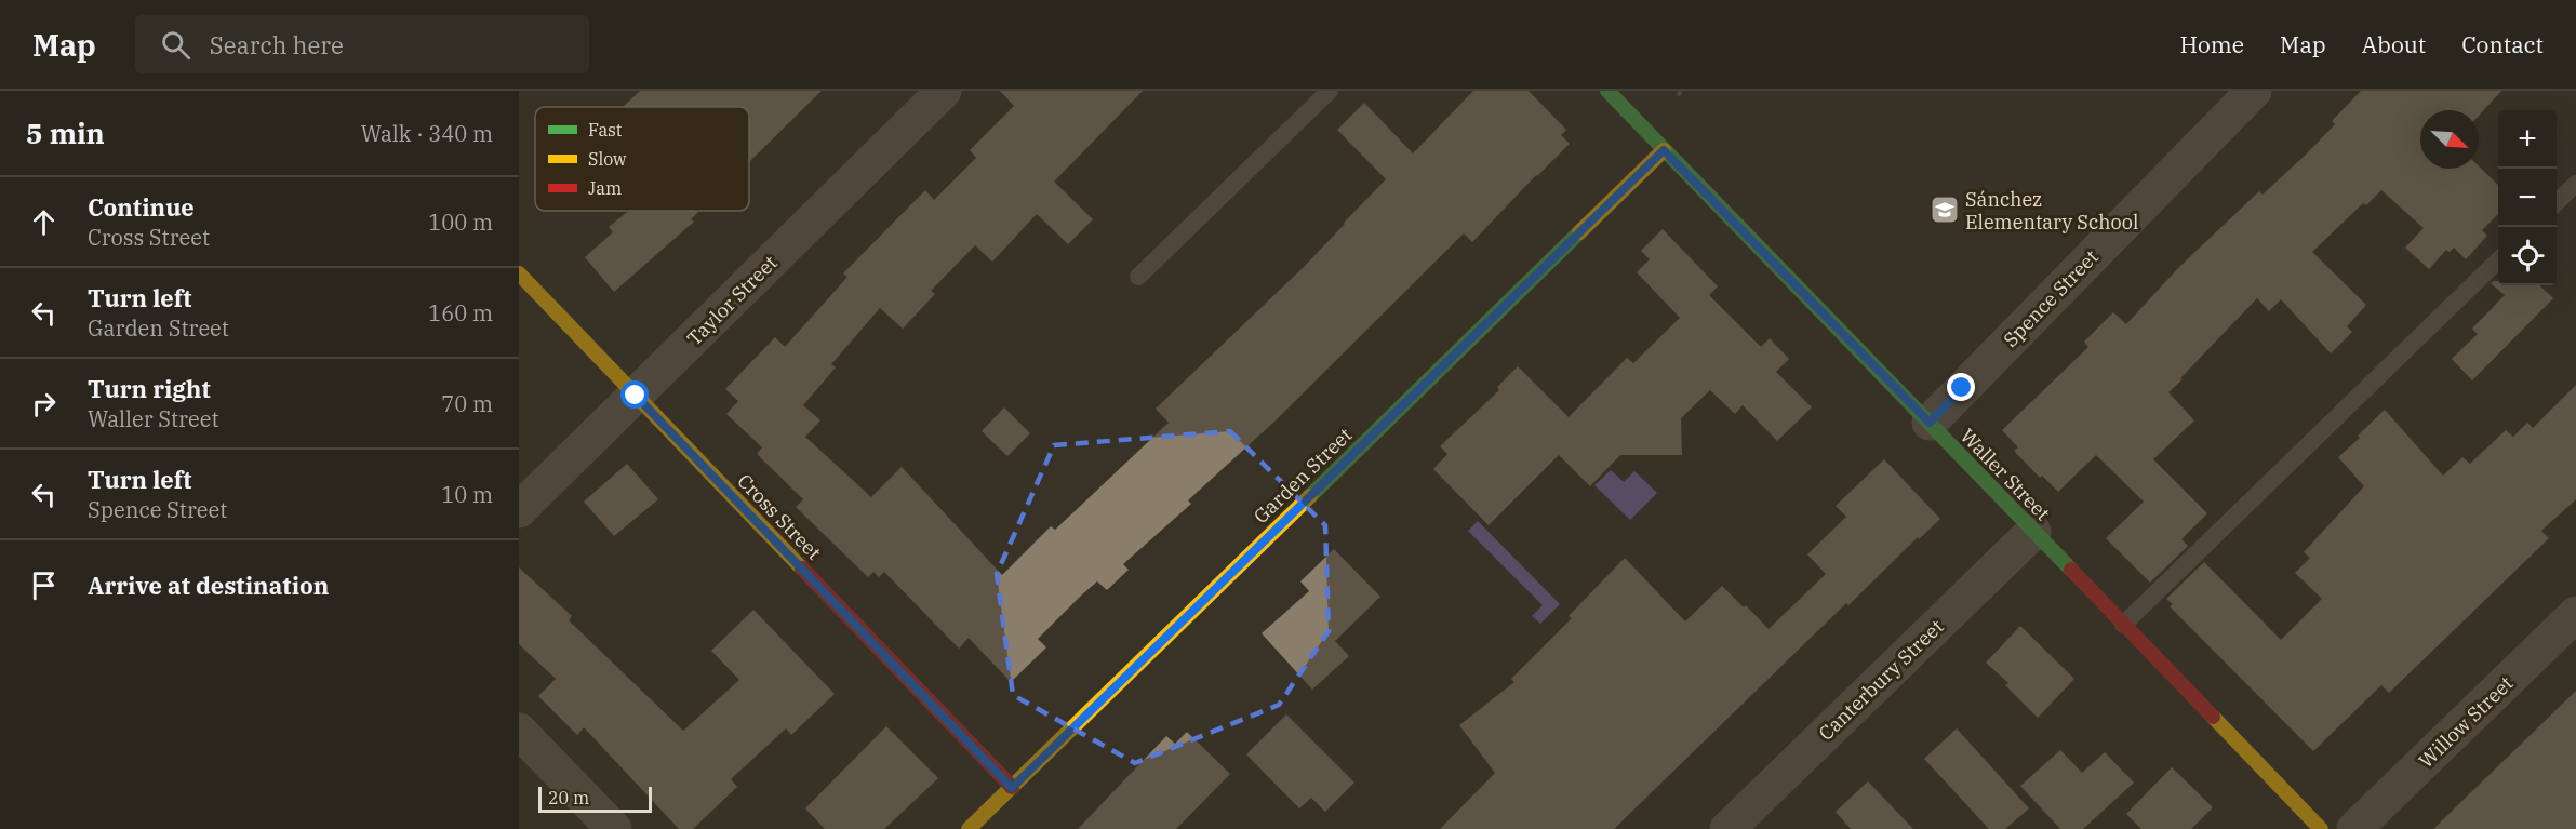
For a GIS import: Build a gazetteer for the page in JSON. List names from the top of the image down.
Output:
{
  "streets": {
    "street": [
      "Spence Street",
      "Taylor Street",
      "Waller Street",
      "Garden Street",
      "Cross Street",
      "Canterbury Street",
      "Willow Street"
    ]
  },
  "crossings": [
    ["Spence Street", "Waller Street"],
    ["Taylor Street", "Cross Street"],
    ["Waller Street", "Garden Street"],
    ["Waller Street", "Canterbury Street"],
    ["Garden Street", "Cross Street"]
  ],
  "places": {
    "school or university": ["Sánchez Elementary School"]
  },
  "legend": ["Fast", "Slow", "Jam"],
  "scale_bar": "20 m",
  "north": "bottom right",
  "page": {
    "header": "Map",
    "search": "Search here",
    "nav": [
      "Home",
      "Map",
      "About",
      "Contact"
    ],
    "heading": ["5 min", "Walk · 340 m"],
    "map_buttons": ["+", "−"],
    "list": [
      ["Continue", "Cross Street", "100 m"],
      ["Turn left", "Garden Street", "160 m"],
      ["Turn right", "Waller Street", "70 m"],
      ["Turn left", "Spence Street", "10 m"],
      "Arrive at destination"
    ],
    "scale": "20 m"
  }
}
